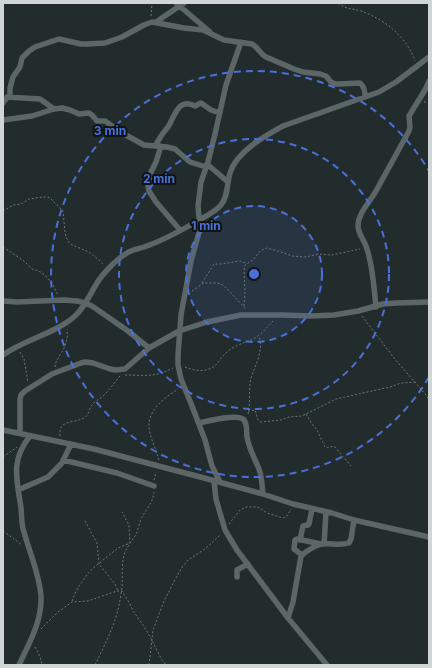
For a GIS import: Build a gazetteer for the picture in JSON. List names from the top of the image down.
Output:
{
  "rings": ["3 min", "2 min", "1 min"]
}
